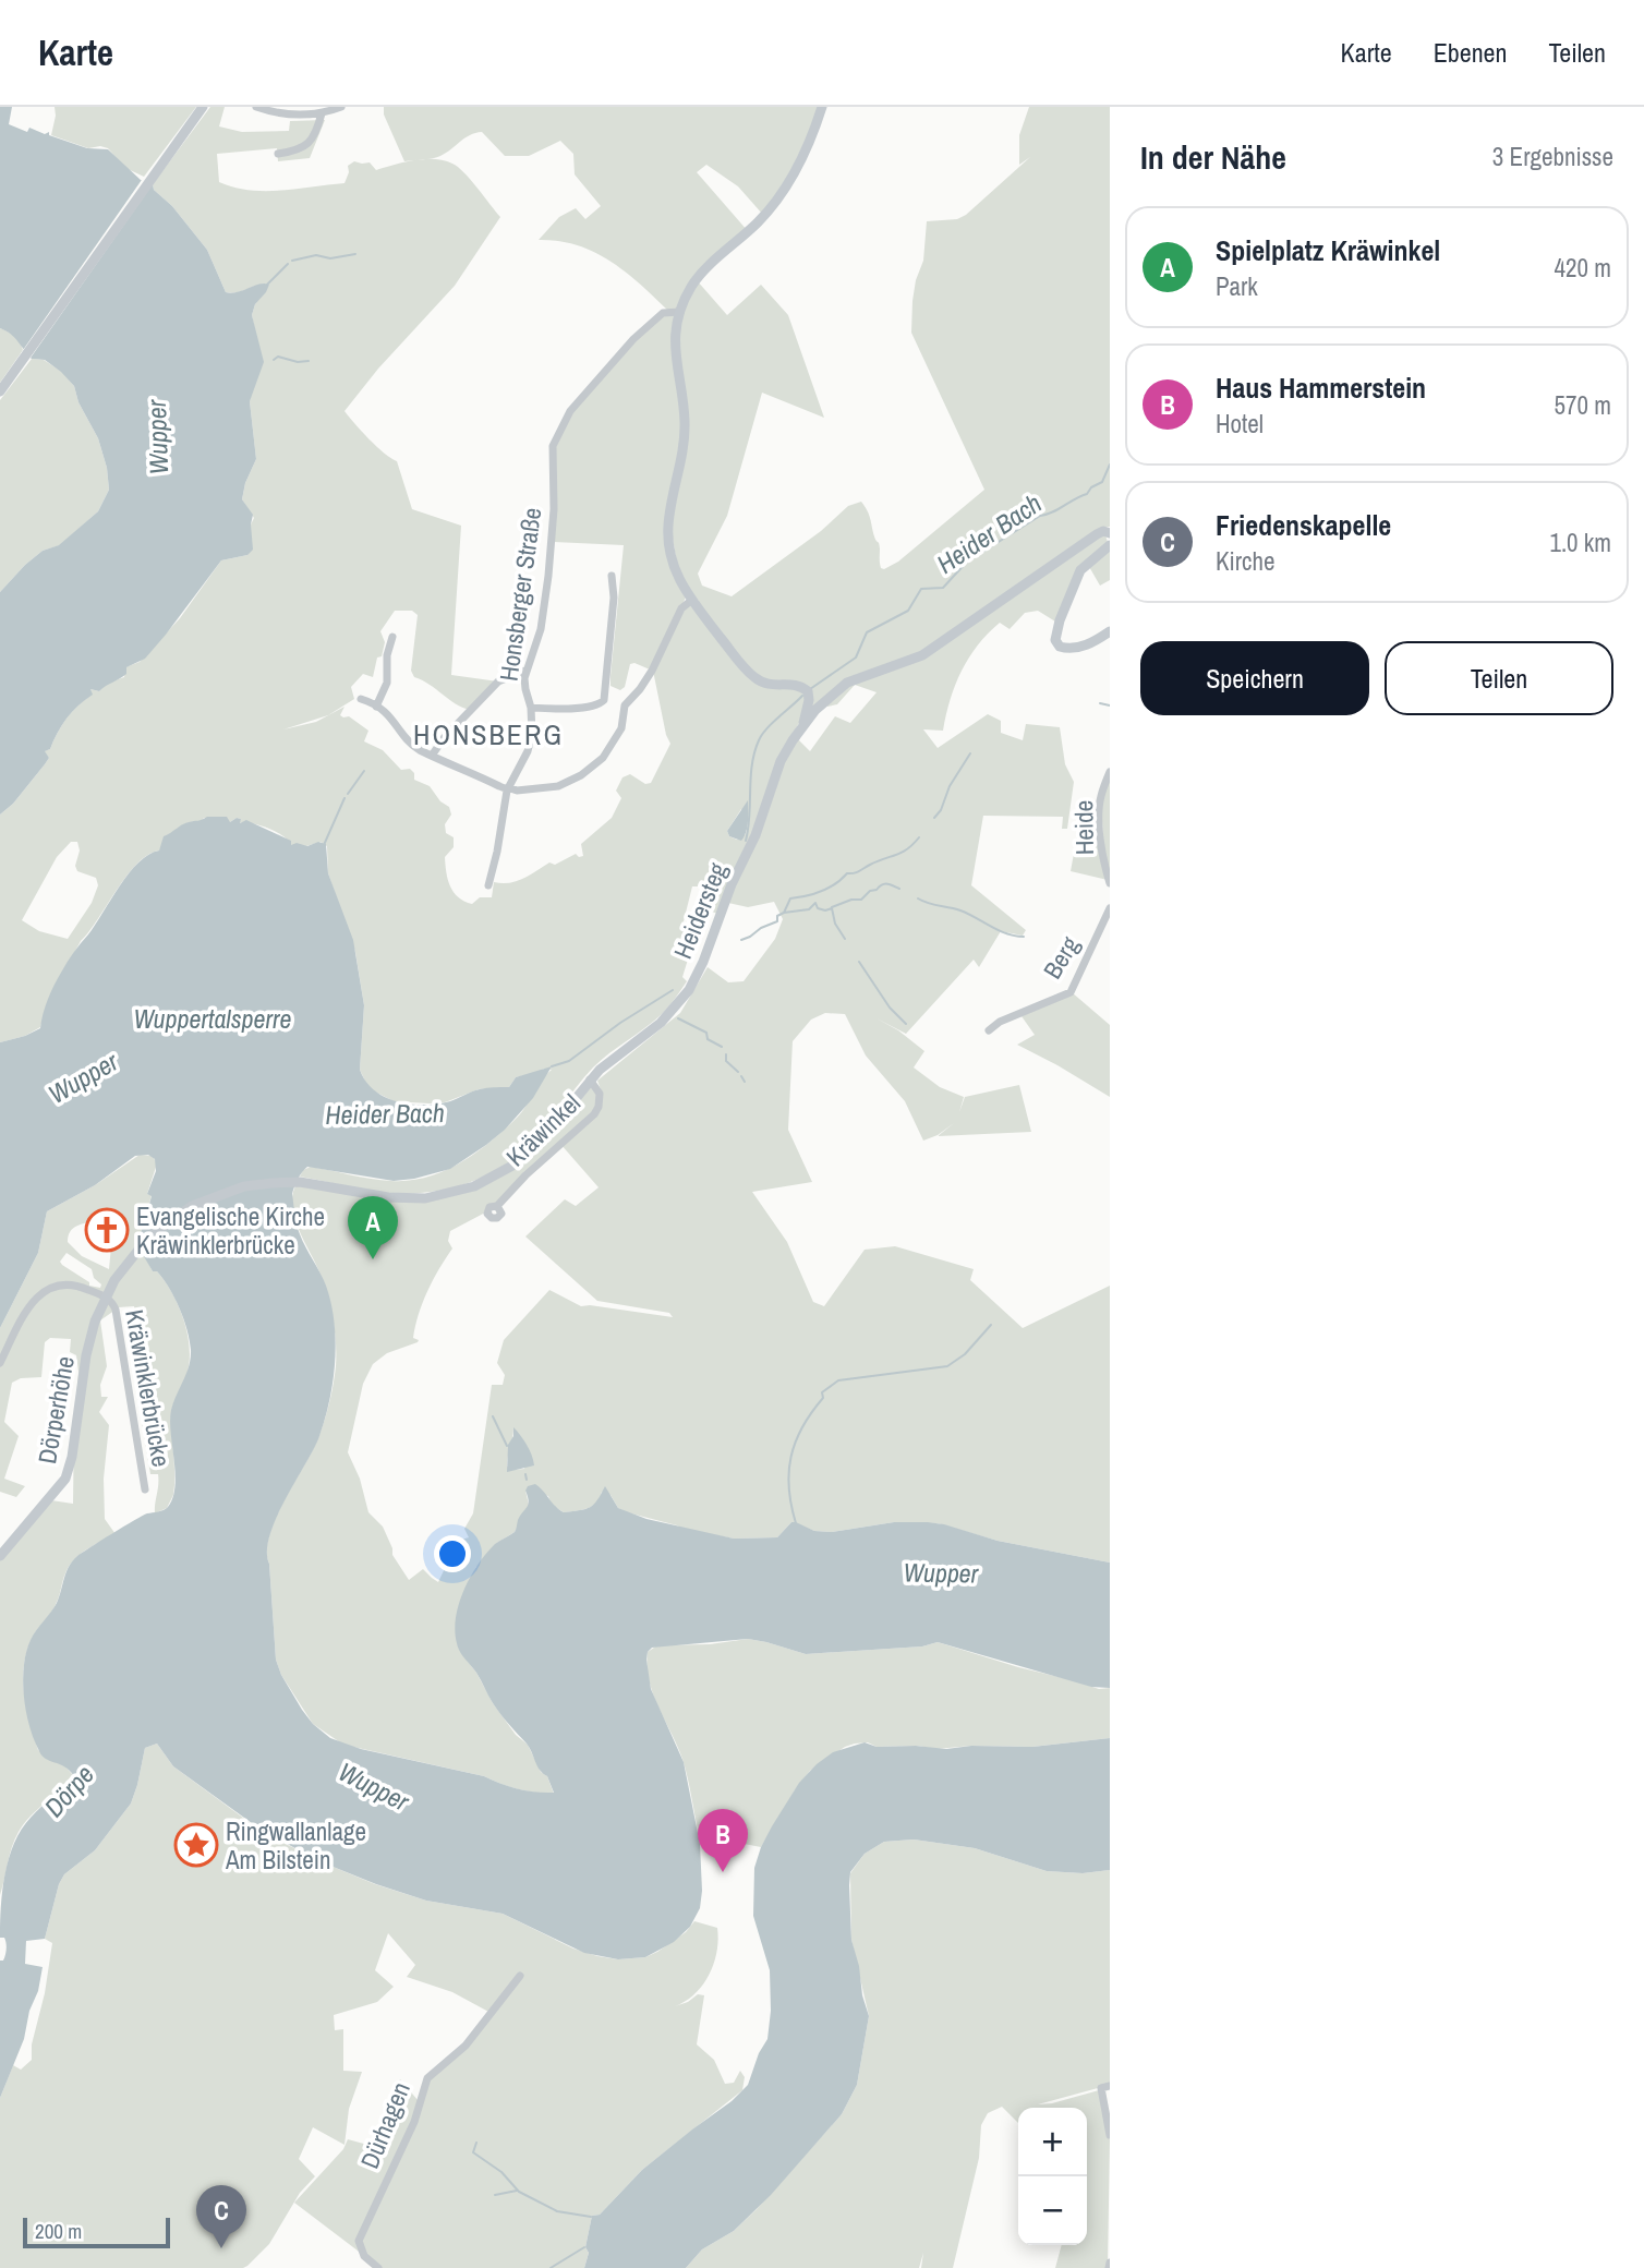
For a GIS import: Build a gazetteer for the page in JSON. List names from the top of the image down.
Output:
{
  "streets": {
    "main road": ["Heidersteg", "Dörperhöhe"],
    "street": [
      "Honsberger Straße",
      "Heide",
      "Berg",
      "Kräwinkel",
      "Kräwinklerbrücke",
      "Dürhagen"
    ]
  },
  "crossings": [
    ["Heidersteg", "Kräwinkel"],
    ["Heidersteg", "Dörperhöhe"],
    ["Kräwinklerbrücke", "Dörperhöhe"]
  ],
  "districts": ["HONSBERG"],
  "water": [
    "Wupper",
    "Heider Bach",
    "Wuppertalsperre",
    "Dörpe"
  ],
  "places": {
    "church": ["Evangelische Kirche Kräwinklerbrücke"],
    "place": ["Ringwallanlage Am Bilstein"]
  },
  "scale_bar": "200 m",
  "page": {
    "header": "Karte",
    "nav": ["Karte", "Ebenen", "Teilen"],
    "heading": ["In der Nähe", "3 Ergebnisse"],
    "list": [
      {
        "mark": "A",
        "name": "Spielplatz Kräwinkel",
        "note": "Park",
        "value": "420 m"
      },
      {
        "mark": "B",
        "name": "Haus Hammerstein",
        "note": "Hotel",
        "value": "570 m"
      },
      {
        "mark": "C",
        "name": "Friedenskapelle",
        "note": "Kirche",
        "value": "1.0 km"
      }
    ],
    "buttons": ["Speichern", "Teilen"],
    "pins": ["A", "B", "C"],
    "map_buttons": ["+", "−"],
    "scale": "200 m"
  }
}
